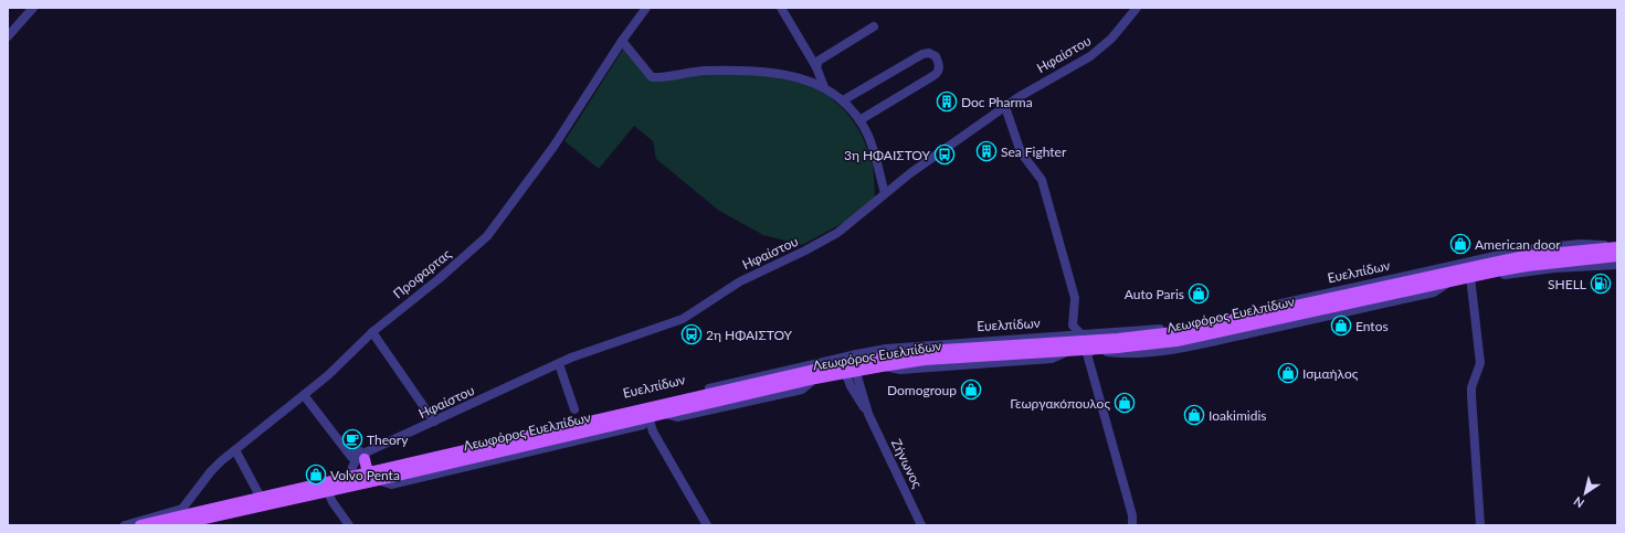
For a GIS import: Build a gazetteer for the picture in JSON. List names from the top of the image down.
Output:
{
  "streets": {
    "main road": ["Λεωφόρος Ευελπίδων"],
    "street": [
      "Ηφαίστου",
      "Ευελπίδων",
      "Προφαρτας",
      "Ζήνωνος"
    ]
  },
  "crossings": [
    ["Ευελπίδων", "Λεωφόρος Ευελπίδων"],
    ["Προφαρτας", "Λεωφόρος Ευελπίδων"],
    ["Λεωφόρος Ευελπίδων", "Ζήνωνος"]
  ],
  "places": {
    "building": ["Doc Pharma", "Sea Fighter"],
    "bus stop": ["3η ΗΦΑΙΣΤΟΥ", "2η ΗΦΑΙΣΤΟΥ"],
    "shop": [
      "American door",
      "Auto Paris",
      "Entos",
      "Ισμαήλος",
      "Domogroup",
      "Γεωργακόπουλος",
      "Ioakimidis",
      "Volvo Penta"
    ],
    "fuel station": ["SHELL"],
    "cafe": ["Theory"]
  },
  "north": "bottom left"
}
